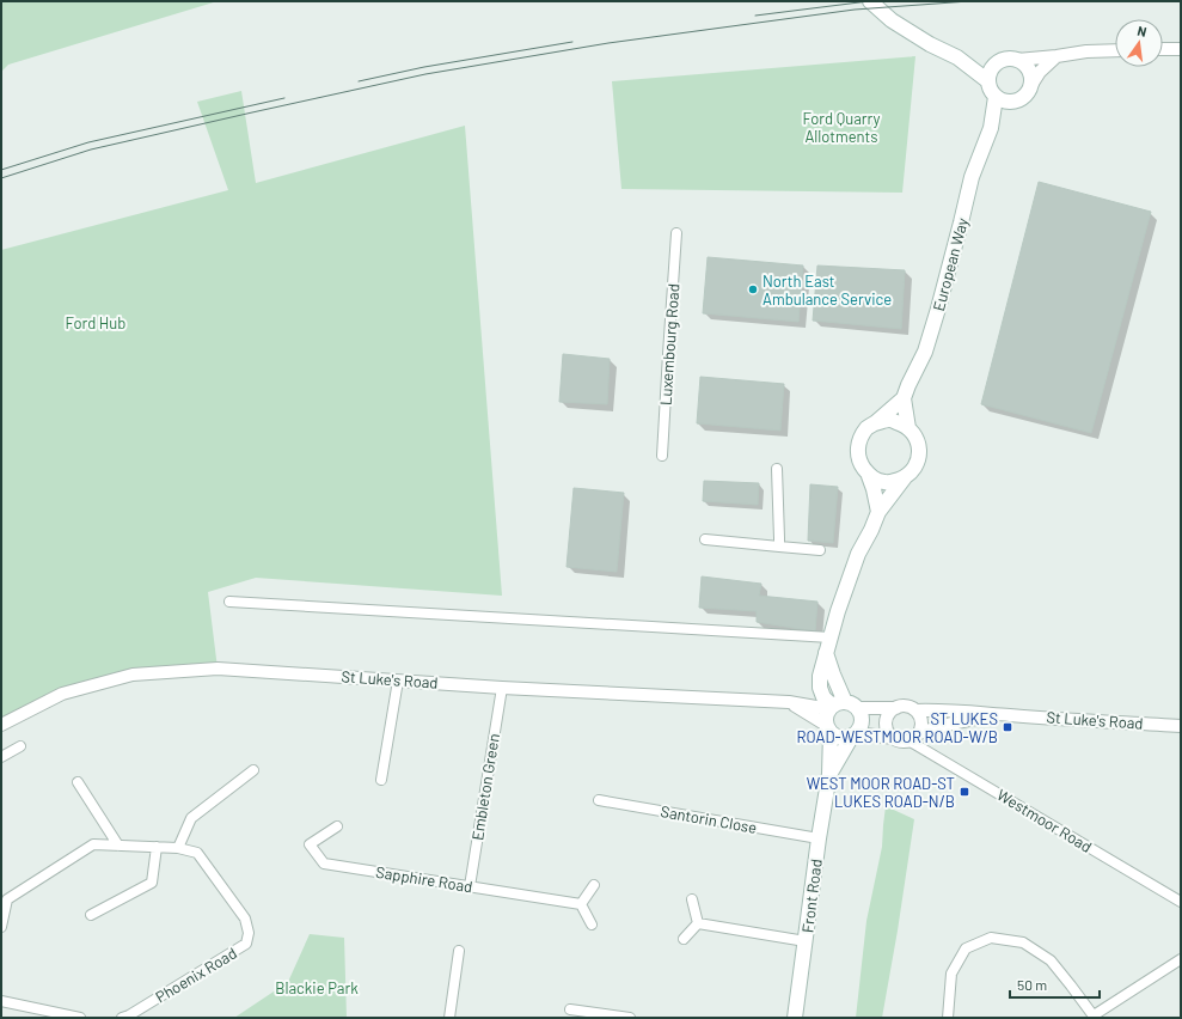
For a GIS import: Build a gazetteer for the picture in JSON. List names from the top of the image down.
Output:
{
  "streets": {
    "main road": ["European Way", "Front Road"],
    "street": [
      "Luxembourg Road",
      "St Luke's Road",
      "Embleton Green",
      "Santorin Close",
      "Westmoor Road",
      "Sapphire Road",
      "Phoenix Road"
    ]
  },
  "crossings": [
    ["St Luke's Road", "Embleton Green"],
    ["St Luke's Road", "Westmoor Road"],
    ["Embleton Green", "Sapphire Road"],
    ["Santorin Close", "Front Road"]
  ],
  "parks": ["Ford Quarry Allotments", "Ford Hub", "Blackie Park"],
  "places": {
    "other": ["North East Ambulance Service"],
    "transit": ["ST LUKES ROAD-WESTMOOR ROAD-W/B", "WEST MOOR ROAD-ST LUKES ROAD-N/B"]
  },
  "scale_bar": "50 m",
  "north": "top"
}
